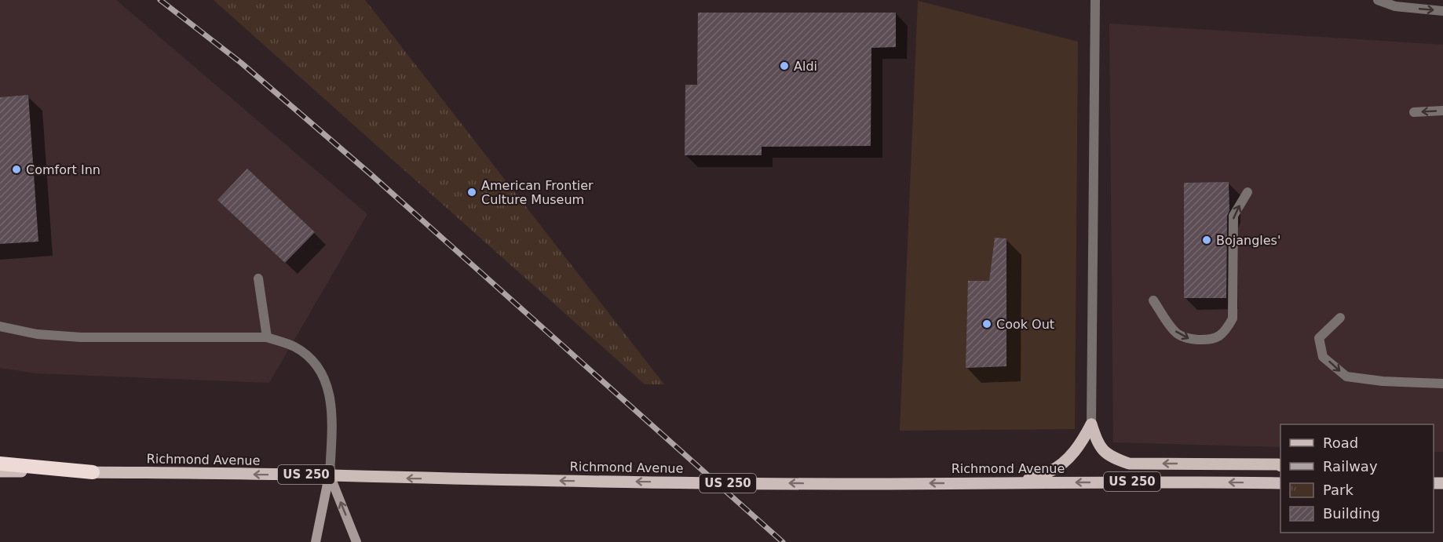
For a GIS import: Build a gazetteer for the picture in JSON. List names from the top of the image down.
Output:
{
  "streets": {
    "main road": ["Richmond Avenue", "US 250"]
  },
  "one_way": ["Richmond Avenue"],
  "places": [
    "Aldi",
    "Comfort Inn",
    "American Frontier Culture Museum",
    "Bojangles'",
    "Cook Out"
  ],
  "legend": [
    "Road",
    "Railway",
    "Park",
    "Building"
  ]
}
